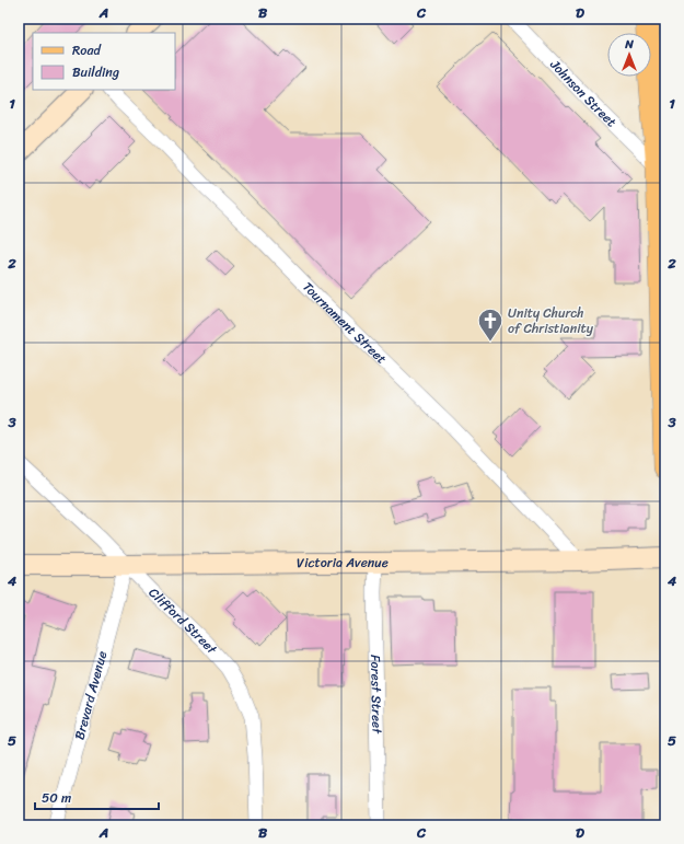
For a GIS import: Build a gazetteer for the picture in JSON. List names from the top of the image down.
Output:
{
  "streets": {
    "street": [
      "Johnson Street",
      "Tournament Street",
      "Victoria Avenue",
      "Clifford Street",
      "Forest Street",
      "Brevard Avenue"
    ]
  },
  "crossings": [
    ["Tournament Street", "Victoria Avenue"],
    ["Victoria Avenue", "Clifford Street"],
    ["Victoria Avenue", "Forest Street"],
    ["Victoria Avenue", "Brevard Avenue"],
    ["Clifford Street", "Brevard Avenue"]
  ],
  "places": {
    "church": ["Unity Church of Christianity"]
  },
  "legend": ["Road", "Building"],
  "scale_bar": "50 m",
  "north": "top",
  "grid": {
    "columns": [
      "A",
      "B",
      "C",
      "D"
    ],
    "rows": [
      "1",
      "2",
      "3",
      "4",
      "5"
    ]
  }
}
